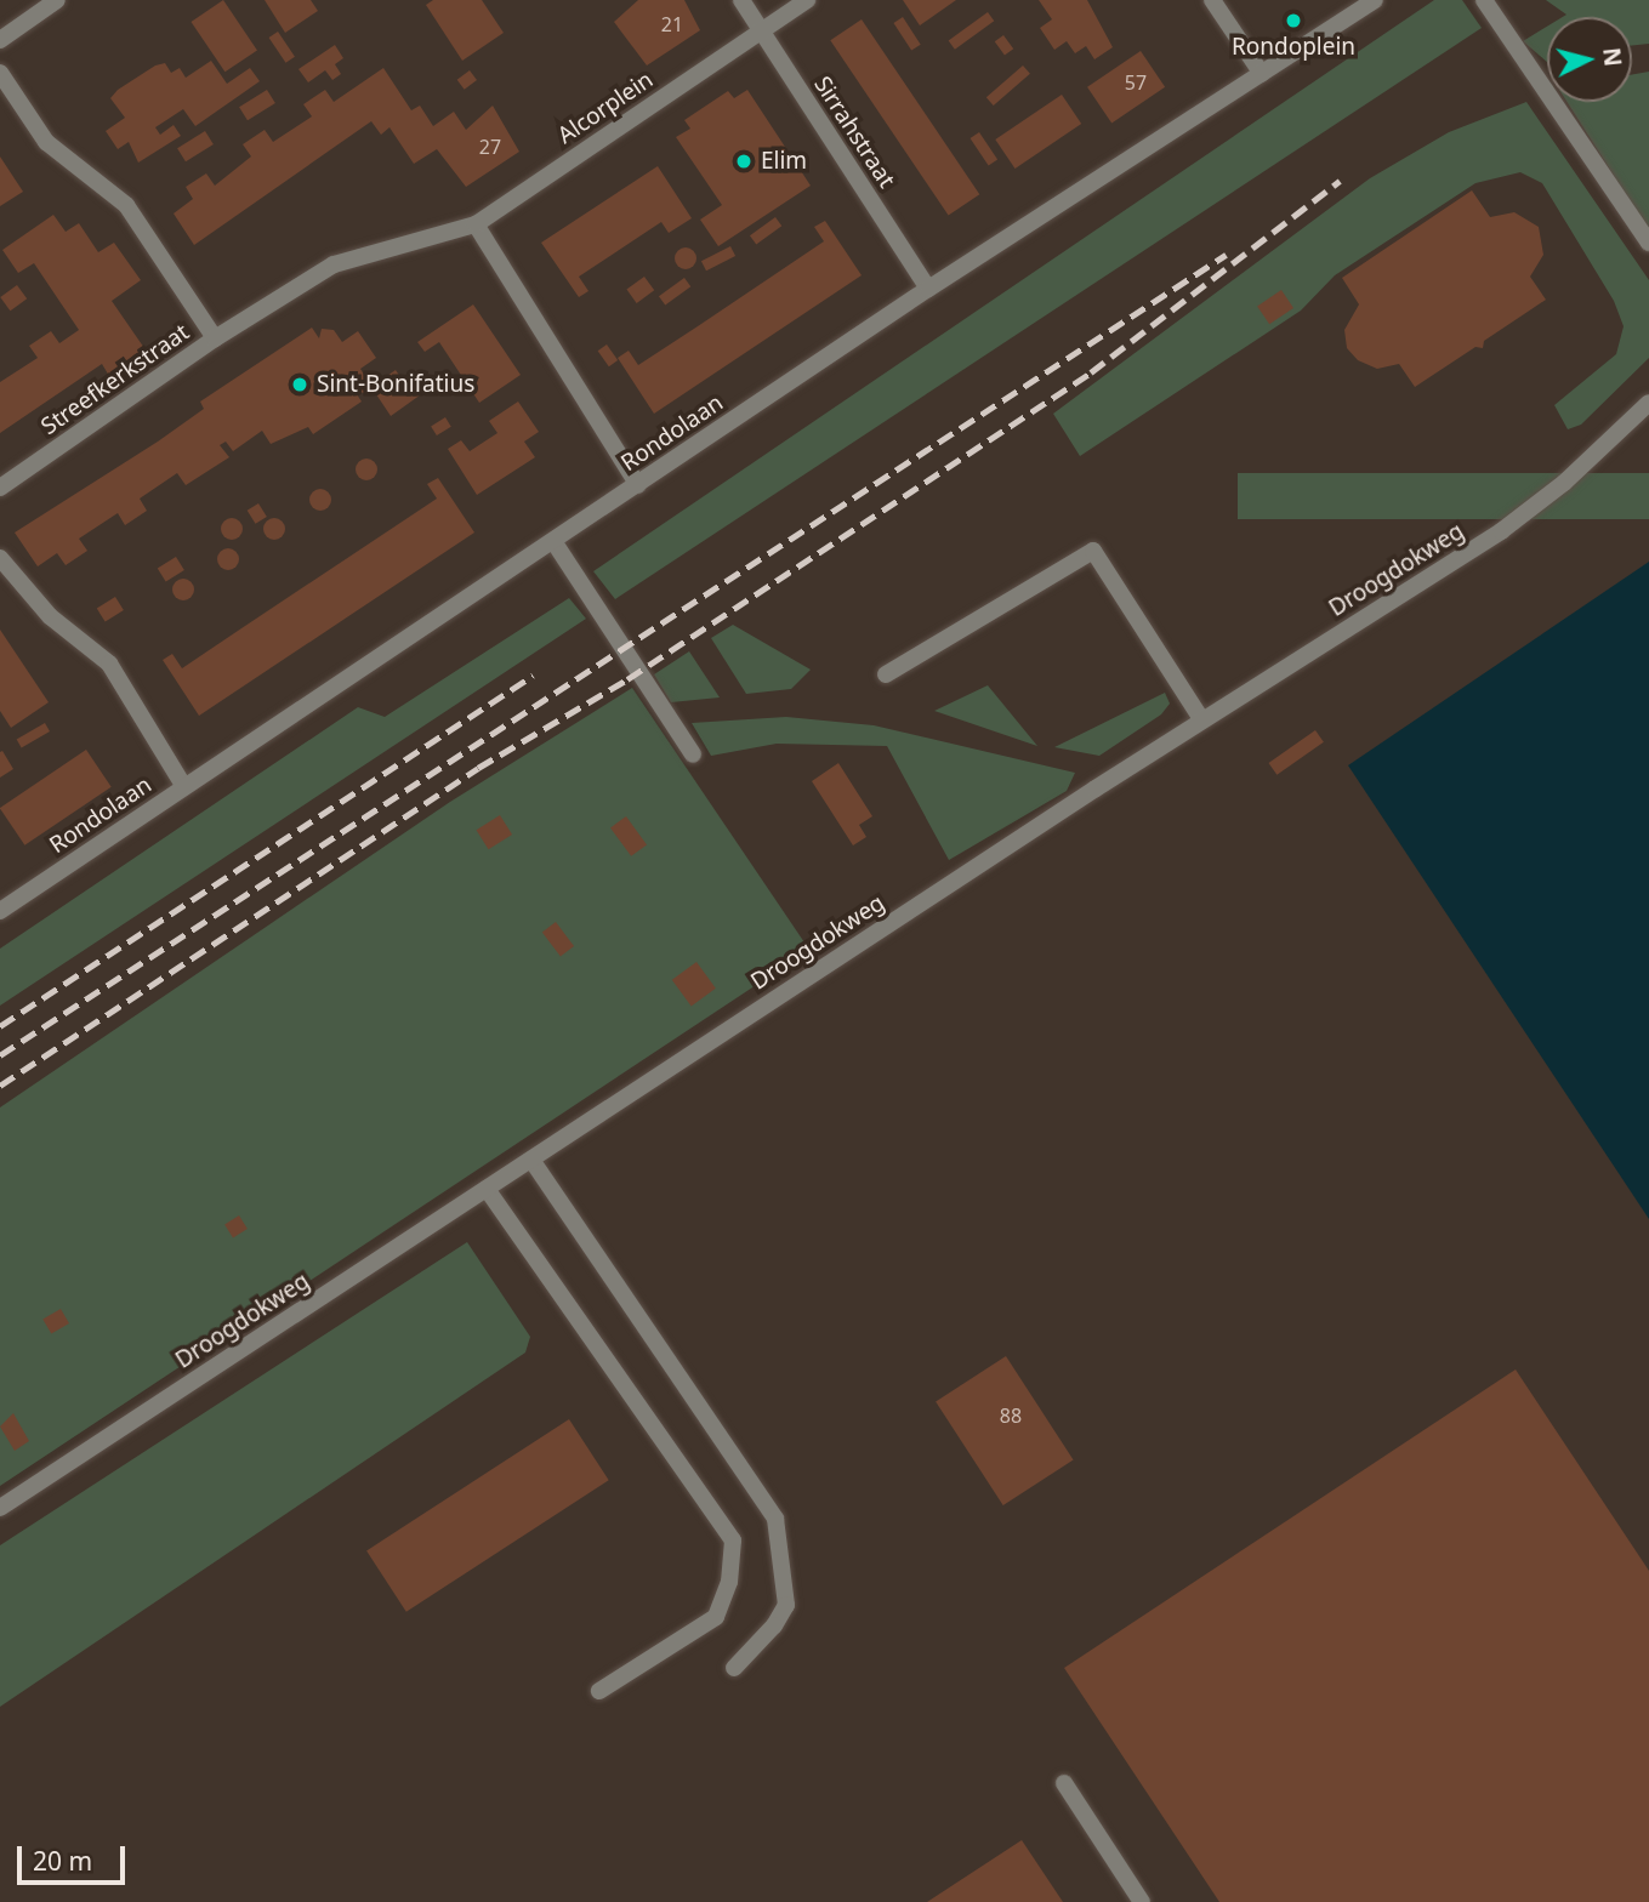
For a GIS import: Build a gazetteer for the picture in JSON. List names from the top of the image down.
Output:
{
  "streets": {
    "street": [
      "Alcorplein",
      "Sirrahstraat",
      "Streefkerkstraat",
      "Rondolaan",
      "Droogdokweg"
    ]
  },
  "crossings": [
    ["Alcorplein", "Sirrahstraat"],
    ["Alcorplein", "Streefkerkstraat"],
    ["Sirrahstraat", "Rondolaan"]
  ],
  "places": ["Rondoplein", "Elim", "Sint-Bonifatius"],
  "house_numbers": [
    "21",
    "57",
    "27",
    "88"
  ],
  "scale_bar": "20 m",
  "north": "right"
}
